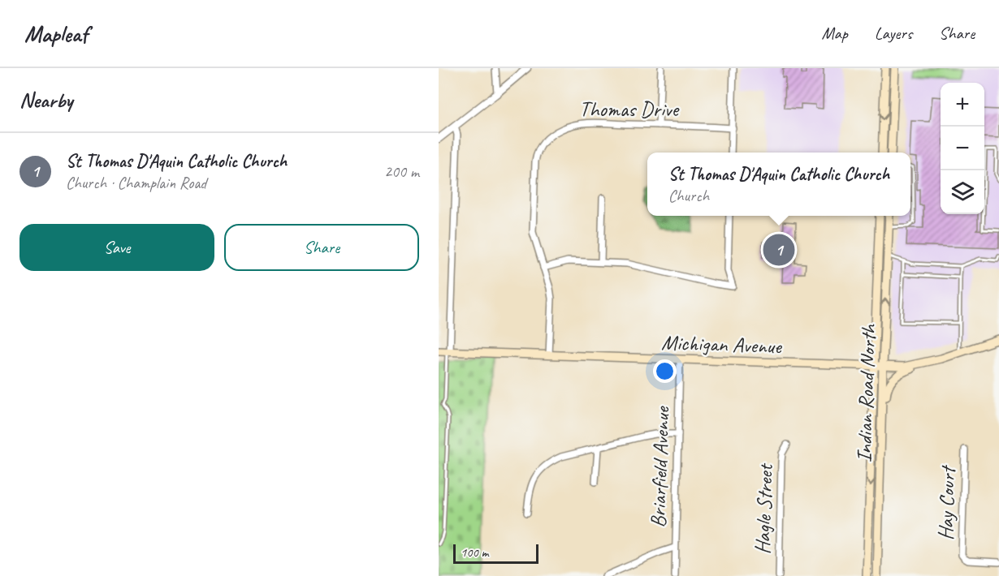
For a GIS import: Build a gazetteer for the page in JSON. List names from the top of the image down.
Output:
{
  "streets": {
    "main road": ["Michigan Avenue", "Indian Road North"],
    "street": [
      "Thomas Drive",
      "Briarfield Avenue",
      "Hay Court",
      "Hagle Street"
    ]
  },
  "crossings": [
    ["Thomas Drive", "Michigan Avenue"],
    ["Michigan Avenue", "Indian Road North"],
    ["Michigan Avenue", "Briarfield Avenue"]
  ],
  "scale_bar": "100 m",
  "page": {
    "header": "Mapleaf",
    "nav": ["Map", "Layers", "Share"],
    "heading": "Nearby",
    "map_buttons": ["+", "−"],
    "list": [
      {
        "mark": "1",
        "name": "St Thomas D'Aquin Catholic Church",
        "note": "Church · Champlain Road",
        "value": "200 m"
      }
    ],
    "popup": ["St Thomas D'Aquin Catholic Church", "Church"],
    "buttons": ["Save", "Share"],
    "pins": "1",
    "scale": "100 m"
  }
}
